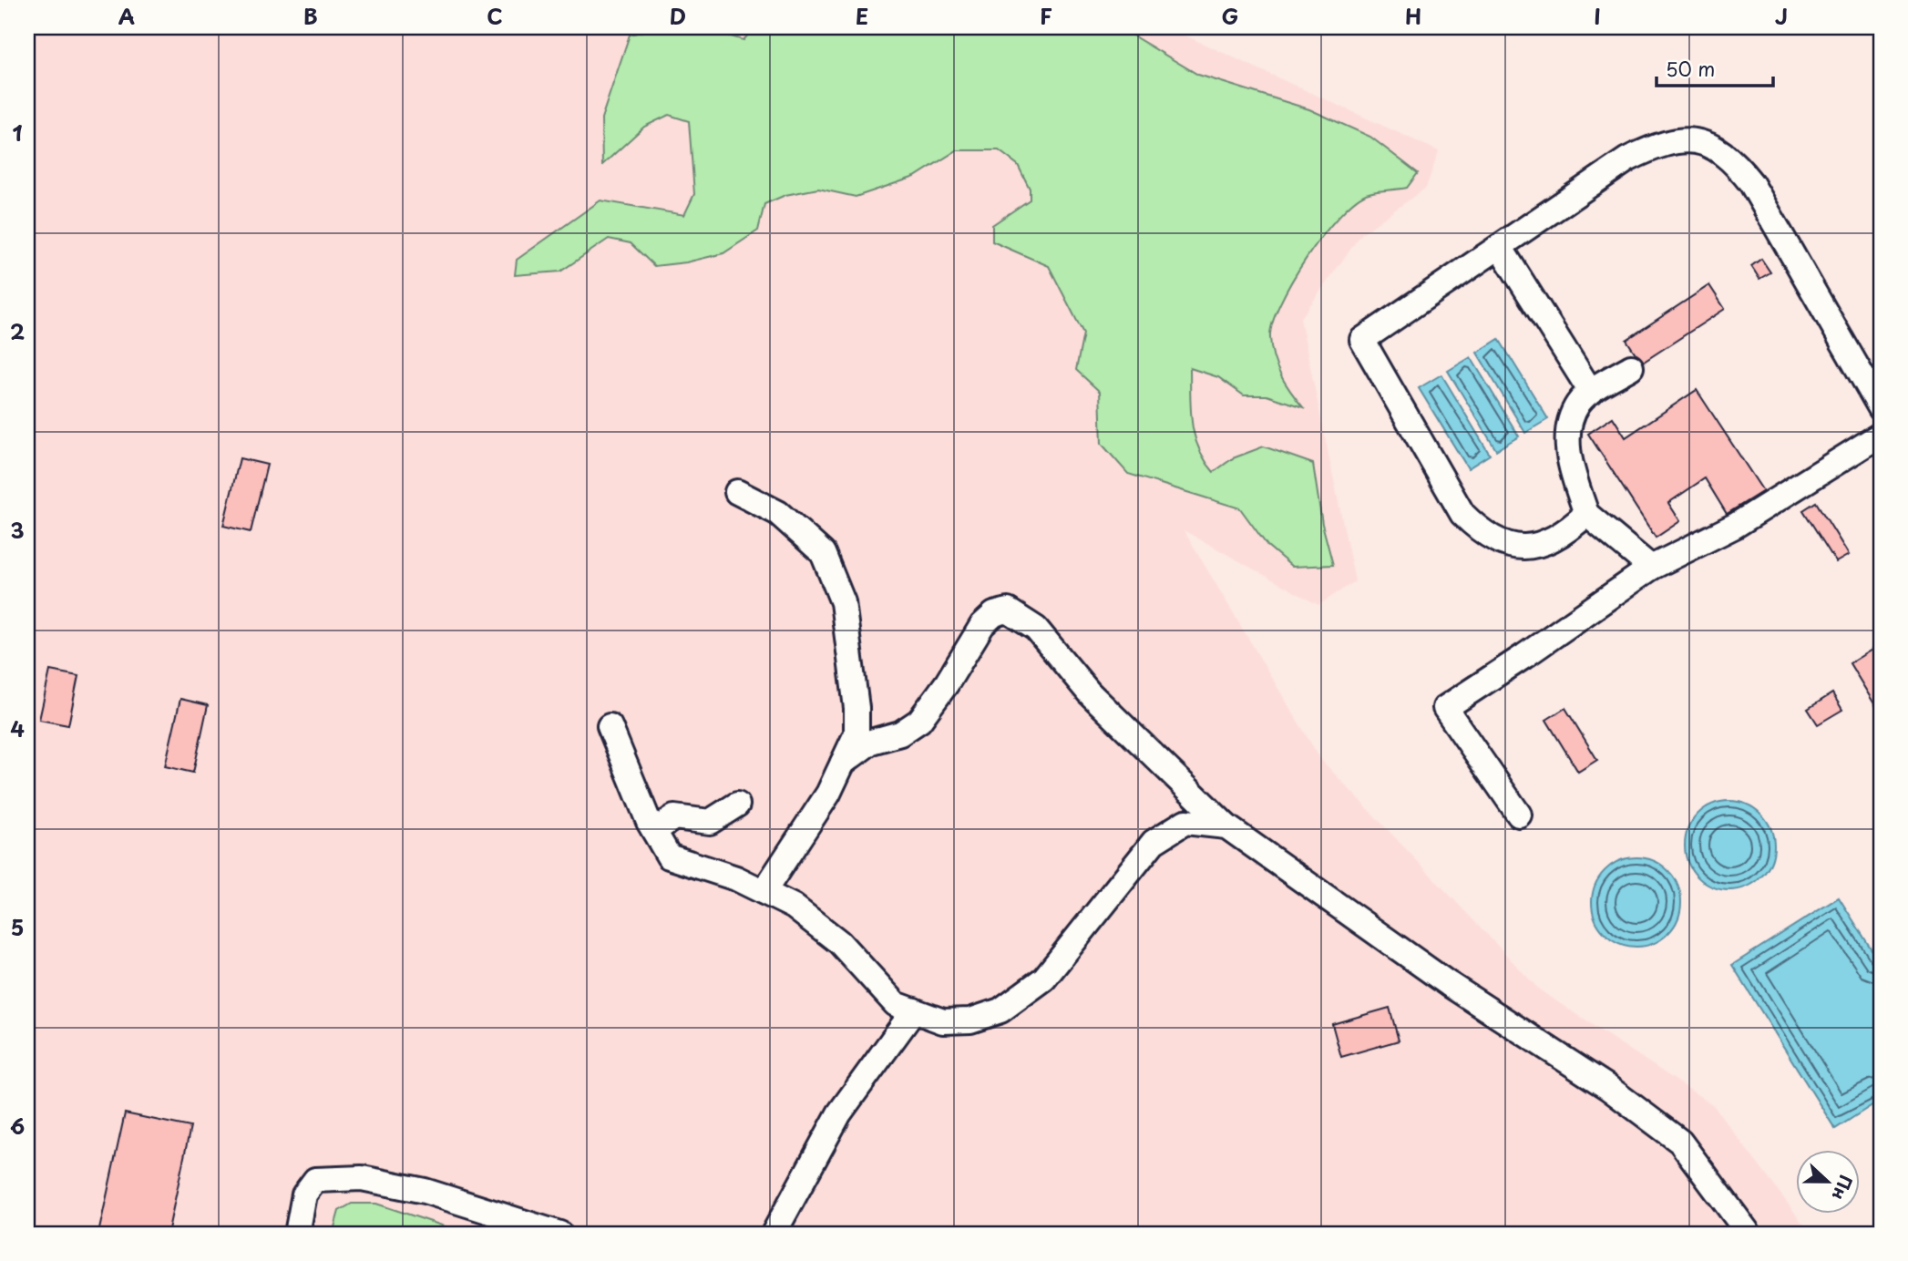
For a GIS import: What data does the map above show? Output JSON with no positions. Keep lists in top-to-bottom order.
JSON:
{
  "scale_bar": "50 m",
  "north": "right",
  "grid": {
    "columns": [
      "A",
      "B",
      "C",
      "D",
      "E",
      "F",
      "G",
      "H",
      "I",
      "J"
    ],
    "rows": [
      "1",
      "2",
      "3",
      "4",
      "5",
      "6"
    ]
  }
}
